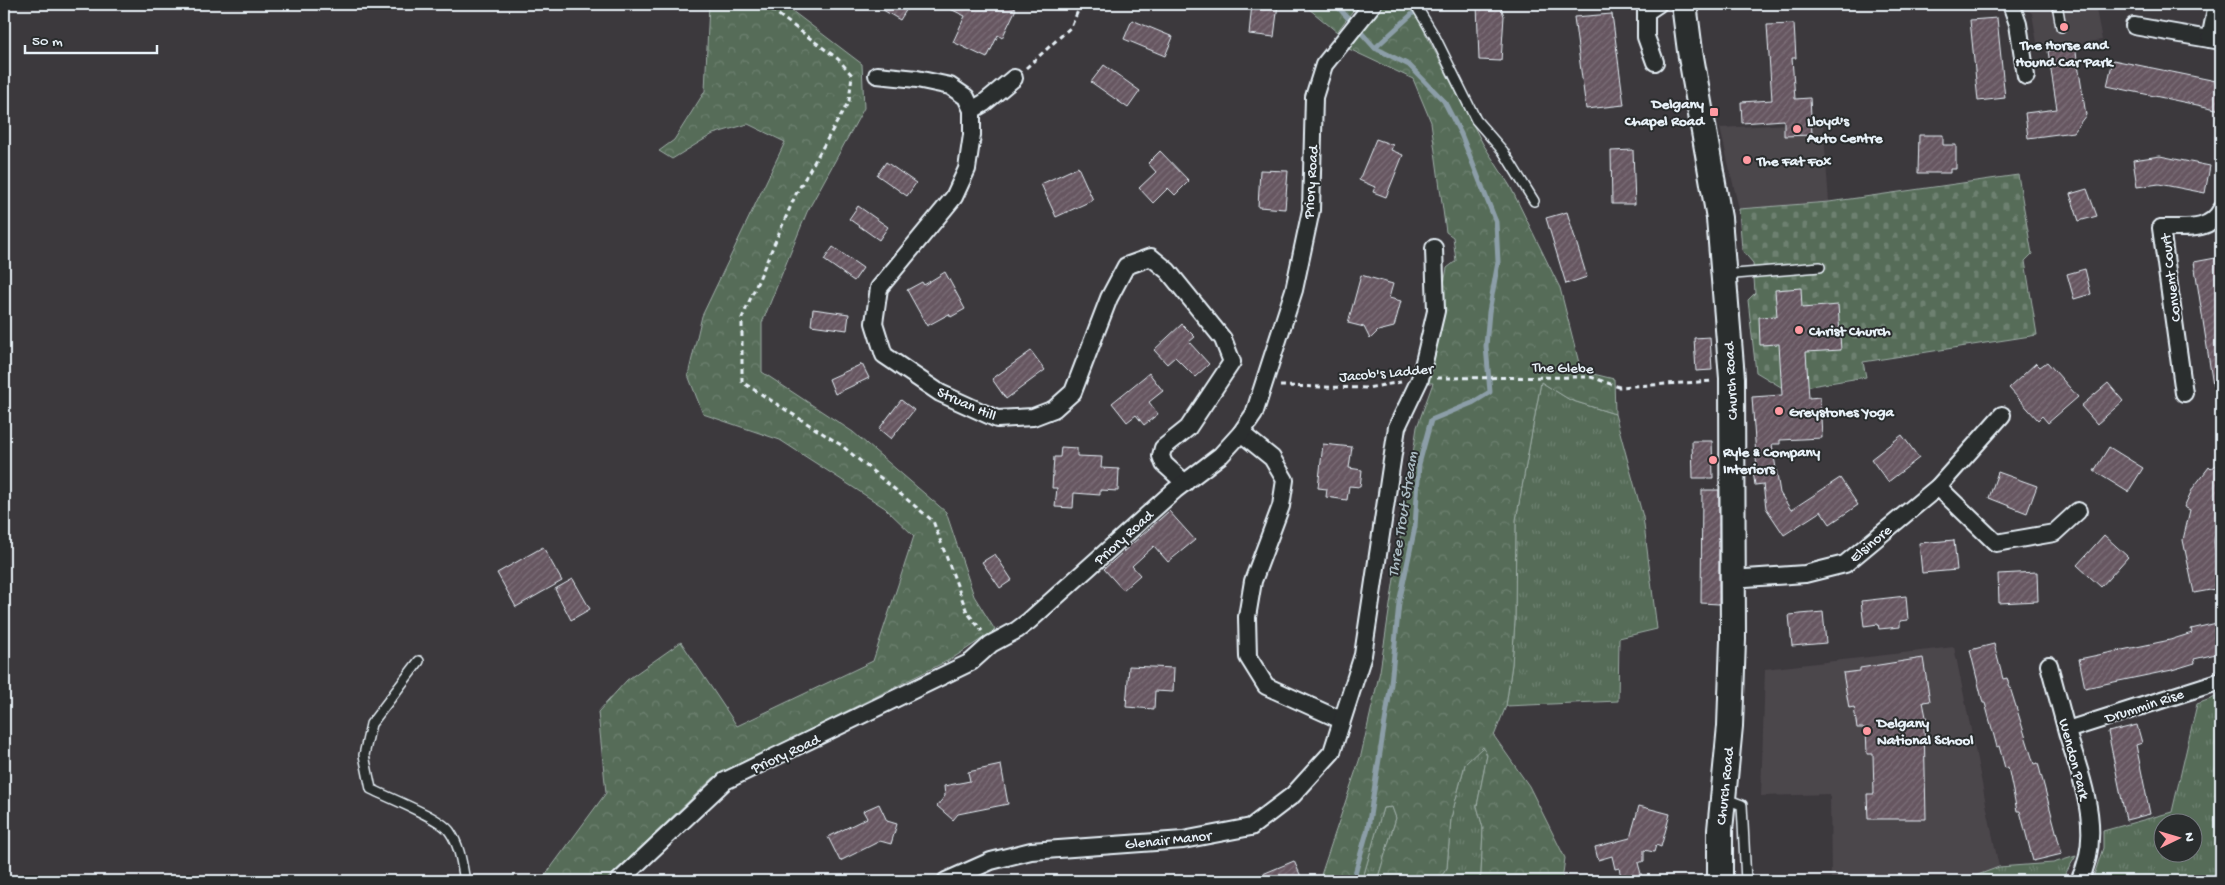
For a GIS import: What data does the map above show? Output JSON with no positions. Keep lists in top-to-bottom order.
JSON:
{
  "streets": {
    "main road": ["Church Road"],
    "street": [
      "Priory Road",
      "Convent Court",
      "Struan Hill",
      "Elsinore",
      "Drummin Rise",
      "Wendon Park",
      "Glenair Manor"
    ],
    "path": ["The Glebe", "Jacob's Ladder"]
  },
  "crossings": [
    ["Priory Road", "Jacob's Ladder"],
    ["Priory Road", "Struan Hill"],
    ["The Glebe", "Jacob's Ladder"],
    ["Jacob's Ladder", "Glenair Manor"],
    ["Church Road", "Elsinore"],
    ["Drummin Rise", "Wendon Park"]
  ],
  "water": ["Three Trout Stream"],
  "places": {
    "other": [
      "The Horse and Hound Car Park",
      "Lloyd's Auto Centre",
      "The Fat Fox",
      "Christ Church",
      "Greystones Yoga",
      "Ryle & Company Interiors",
      "Delgany National School"
    ],
    "transit": ["Delgany Chapel Road"]
  },
  "scale_bar": "50 m",
  "north": "right"
}
